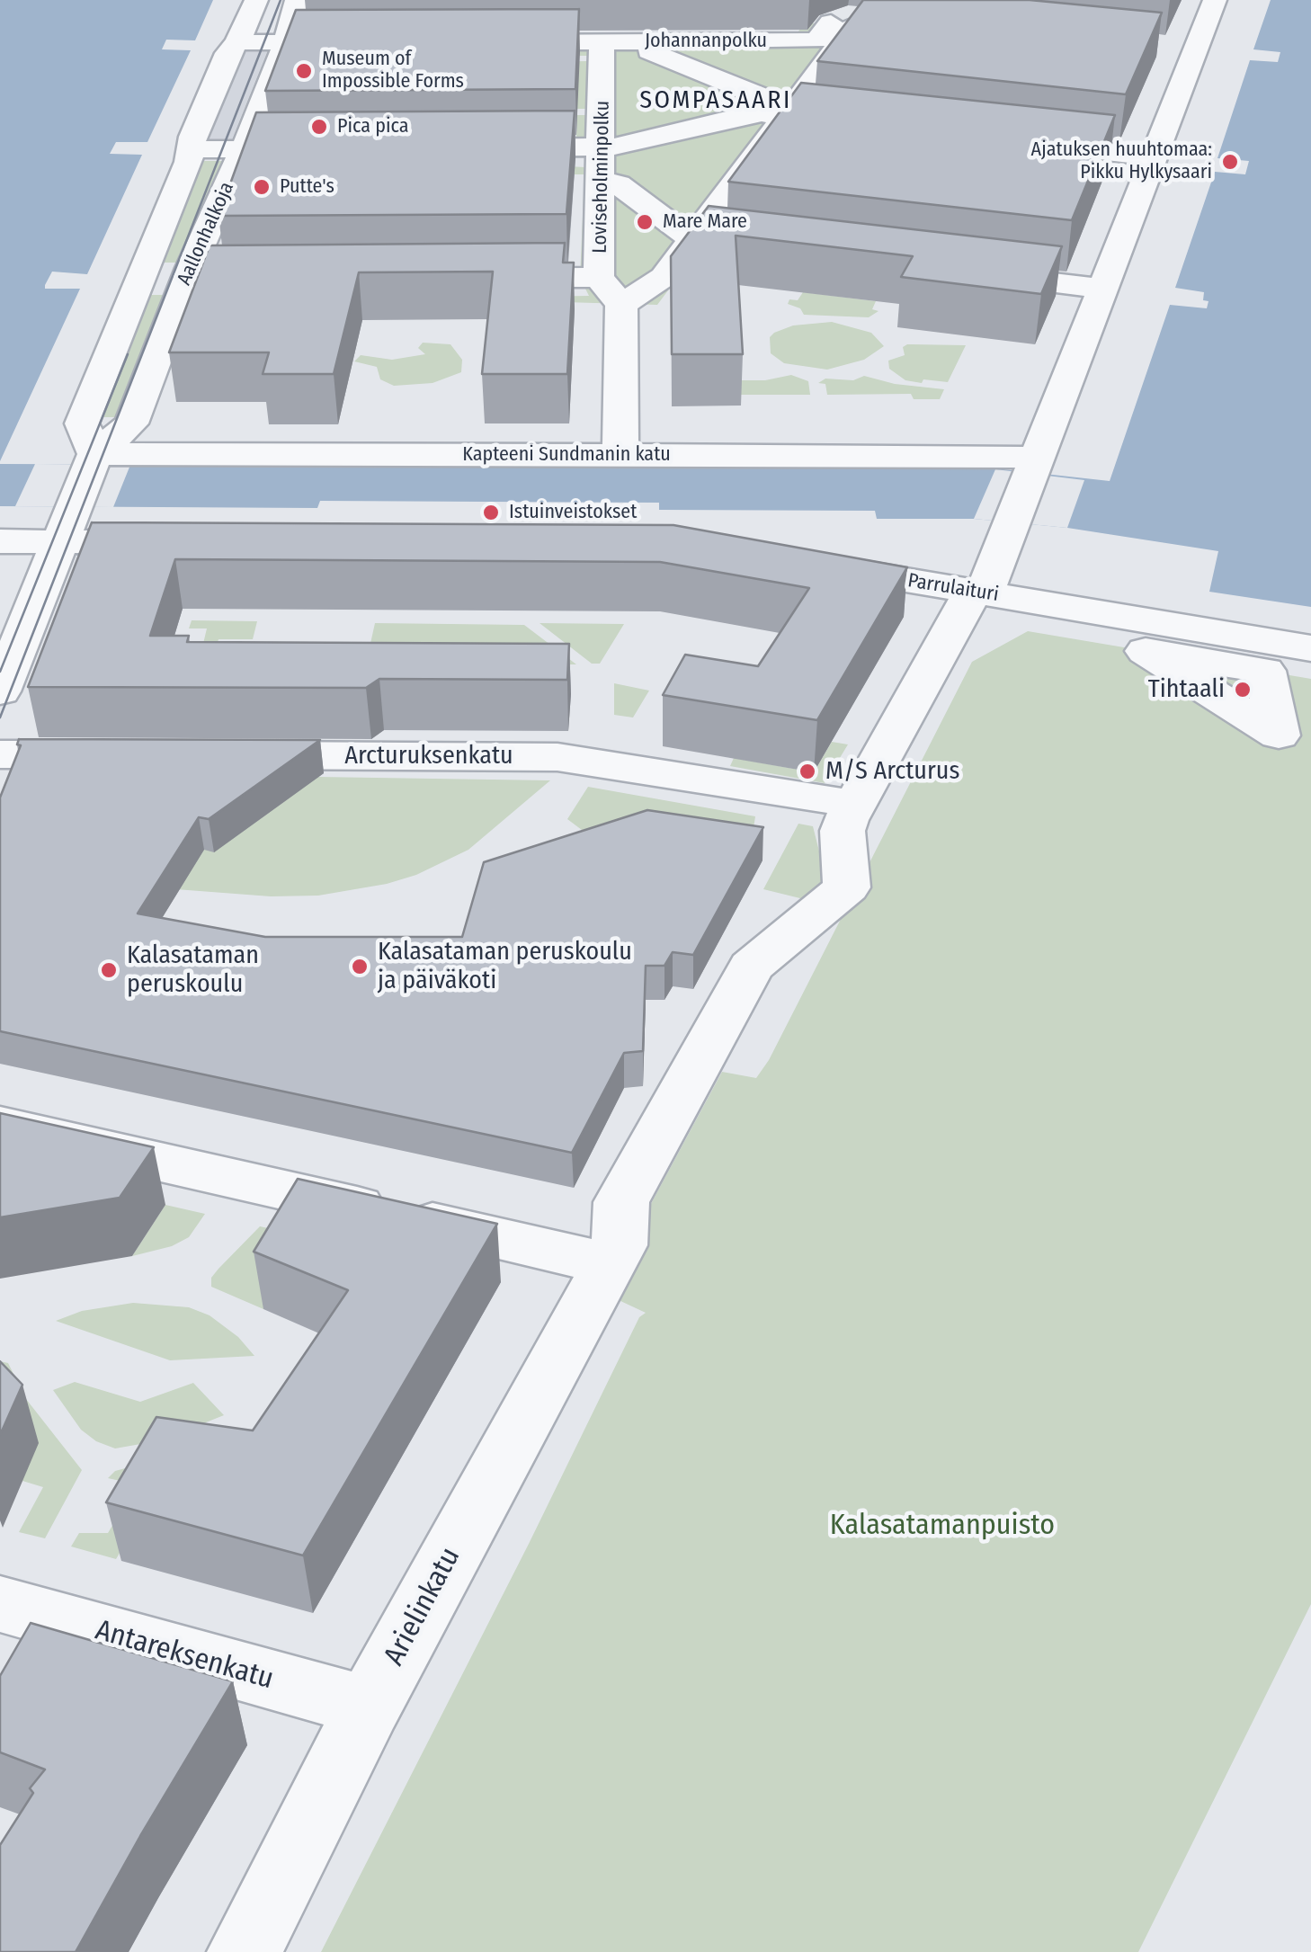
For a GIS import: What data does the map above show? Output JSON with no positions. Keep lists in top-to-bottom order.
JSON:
{
  "streets": {
    "street": [
      "Johannanpolku",
      "Loviseholminpolku",
      "Aallonhalkoja",
      "Kapteeni Sundmanin katu",
      "Parrulaituri",
      "Arcturuksenkatu",
      "Arielinkatu",
      "Antareksenkatu"
    ]
  },
  "crossings": [
    ["Johannanpolku", "Loviseholminpolku"],
    ["Aallonhalkoja", "Kapteeni Sundmanin katu"],
    ["Arcturuksenkatu", "Arielinkatu"],
    ["Arielinkatu", "Antareksenkatu"]
  ],
  "districts": ["SOMPASAARI"],
  "parks": ["Kalasatamanpuisto"],
  "places": [
    "Museum of Impossible Forms",
    "Pica pica",
    "Ajatuksen huuhtomaa: Pikku Hylkysaari",
    "Putte's",
    "Mare Mare",
    "Istuinveistokset",
    "Tihtaali",
    "M/S Arcturus",
    "Kalasataman peruskoulu ja päiväkoti",
    "Kalasataman peruskoulu"
  ]
}
